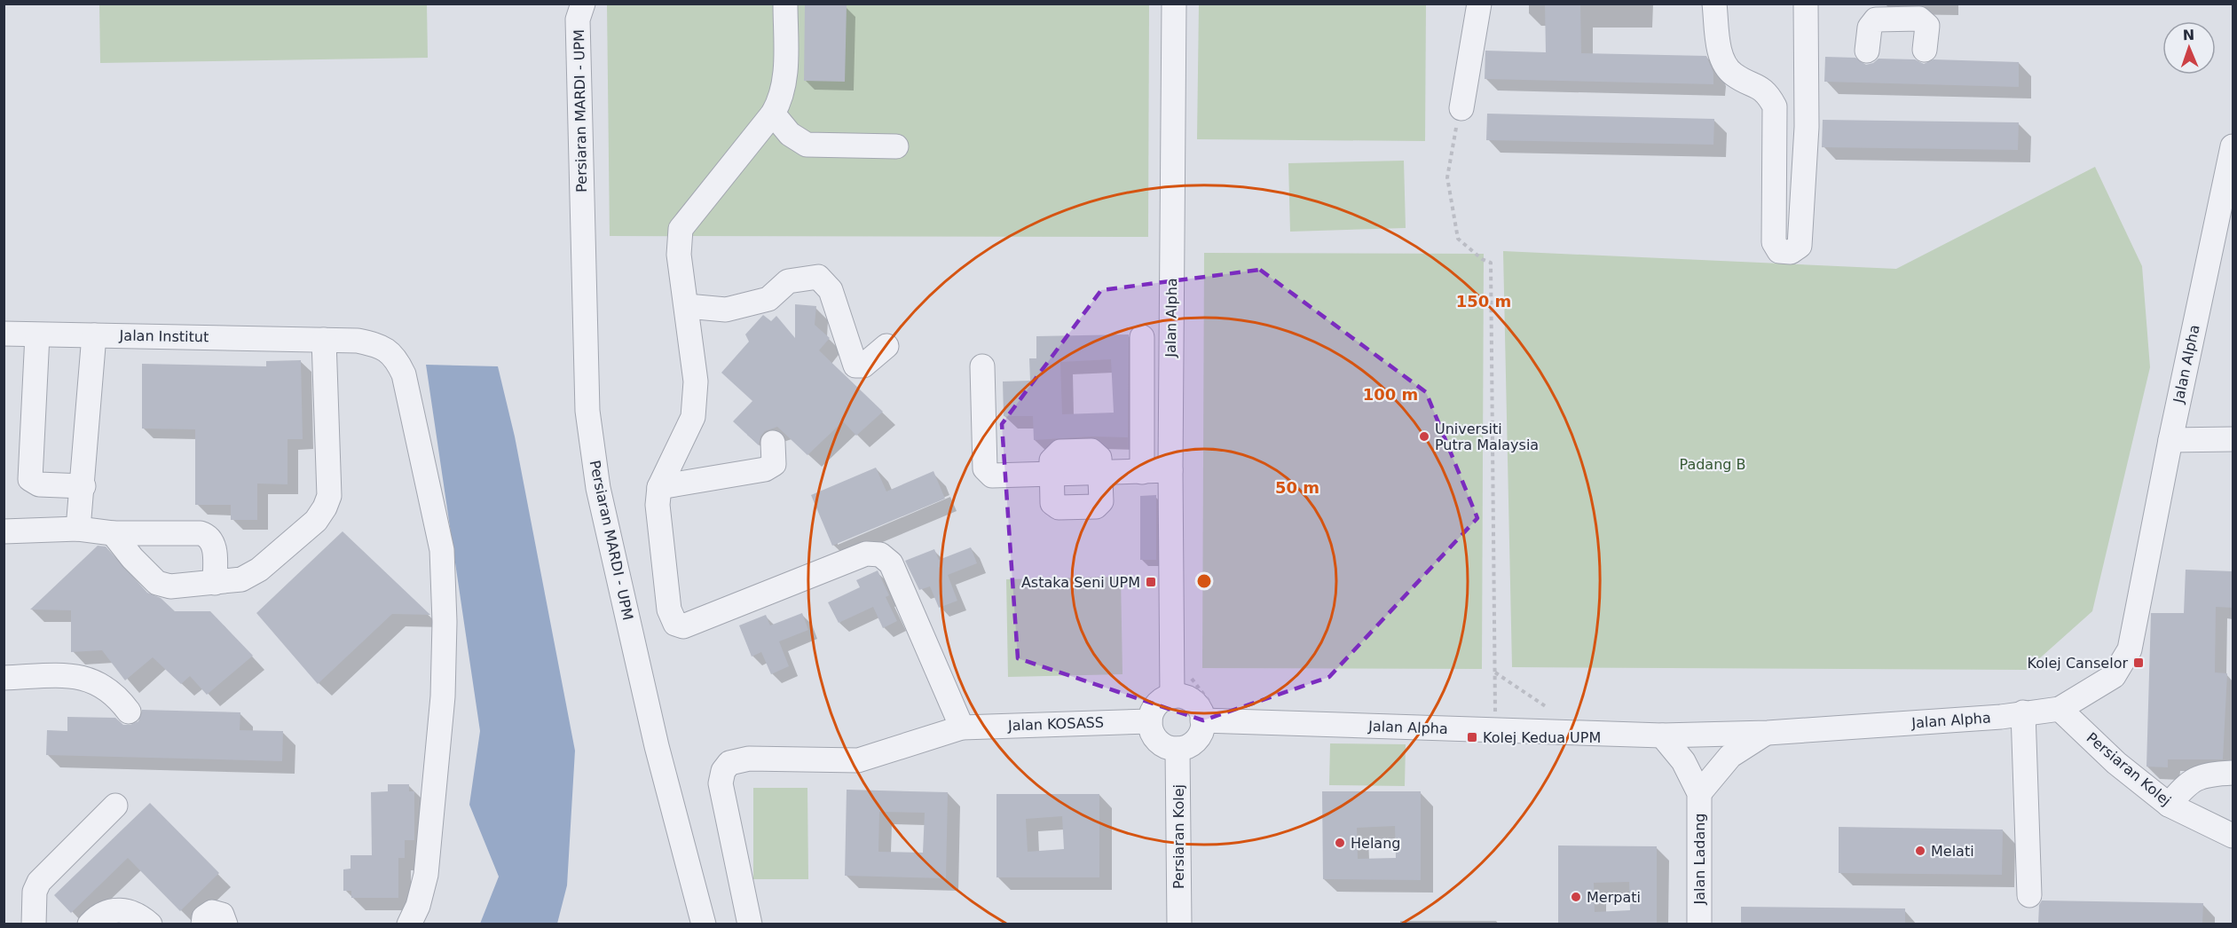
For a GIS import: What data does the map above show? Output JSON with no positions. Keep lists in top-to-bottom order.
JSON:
{
  "streets": {
    "street": [
      "Persiaran MARDI - UPM",
      "Jalan Alpha",
      "Jalan Institut",
      "Jalan KOSASS",
      "Persiaran Kolej",
      "Jalan Ladang"
    ]
  },
  "crossings": [
    ["Jalan Alpha", "Jalan KOSASS"],
    ["Jalan Alpha", "Persiaran Kolej"],
    ["Jalan Alpha", "Jalan Ladang"],
    ["Jalan KOSASS", "Persiaran Kolej"]
  ],
  "parks": ["Padang B"],
  "places": {
    "other": [
      "Universiti Putra Malaysia",
      "Helang",
      "Melati",
      "Merpati"
    ],
    "transit": ["Astaka Seni UPM", "Kolej Canselor", "Kolej Kedua UPM"]
  },
  "north": "top",
  "rings": ["150 m", "100 m", "50 m"]
}
